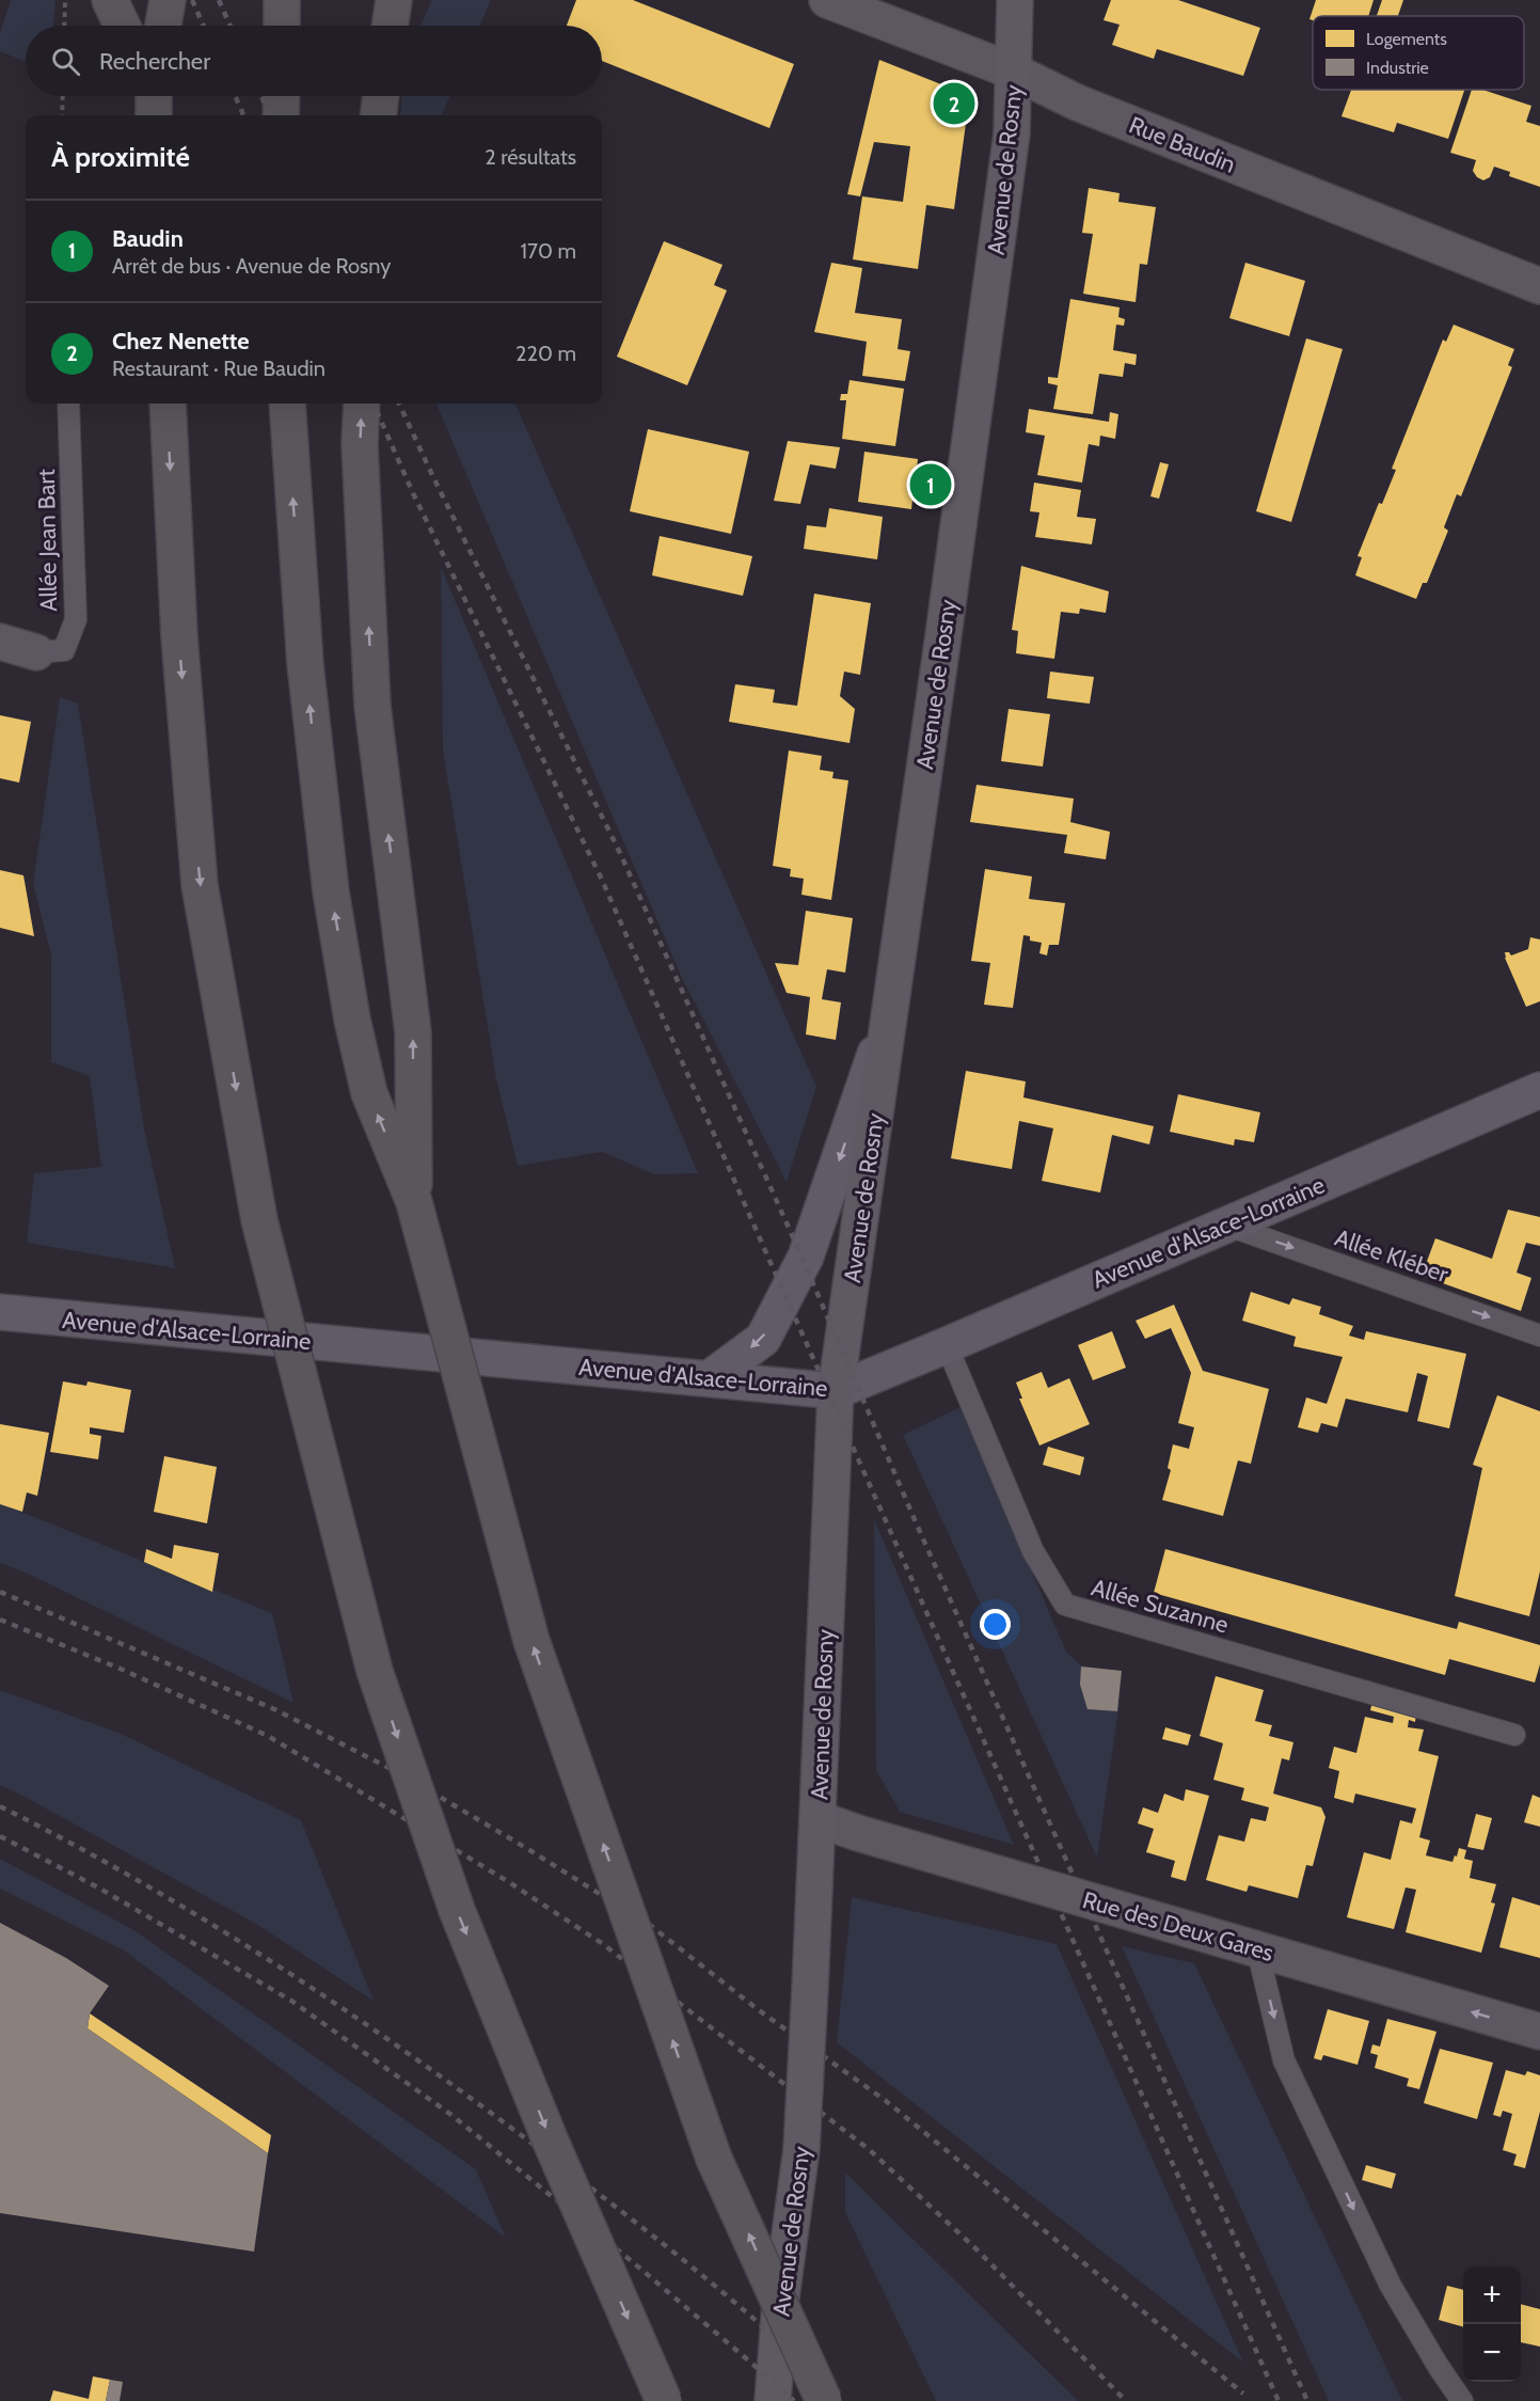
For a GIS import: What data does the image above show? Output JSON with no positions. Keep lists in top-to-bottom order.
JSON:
{
  "streets": {
    "main road": ["Avenue de Rosny"],
    "street": ["Rue Baudin", "Avenue d'Alsace-Lorraine", "Rue des Deux Gares"],
    "lane": ["Allée Jean Bart", "Allée Kléber", "Allée Suzanne"]
  },
  "crossings": [
    ["Rue Baudin", "Avenue de Rosny"],
    ["Avenue de Rosny", "Avenue d'Alsace-Lorraine"],
    ["Avenue de Rosny", "Rue des Deux Gares"],
    ["Avenue d'Alsace-Lorraine", "Allée Kléber"],
    ["Avenue d'Alsace-Lorraine", "Allée Suzanne"]
  ],
  "one_way": ["Allée Kléber", "Rue des Deux Gares"],
  "legend": ["Logements", "Industrie"],
  "page": {
    "search": "Rechercher",
    "pins": ["2", "1"],
    "heading": ["À proximité", "2 résultats"],
    "list": [
      {
        "mark": "1",
        "name": "Baudin",
        "note": "Arrêt de bus · Avenue de Rosny",
        "value": "170 m"
      },
      {
        "mark": "2",
        "name": "Chez Nenette",
        "note": "Restaurant · Rue Baudin",
        "value": "220 m"
      }
    ],
    "map_buttons": ["+", "−"]
  }
}
